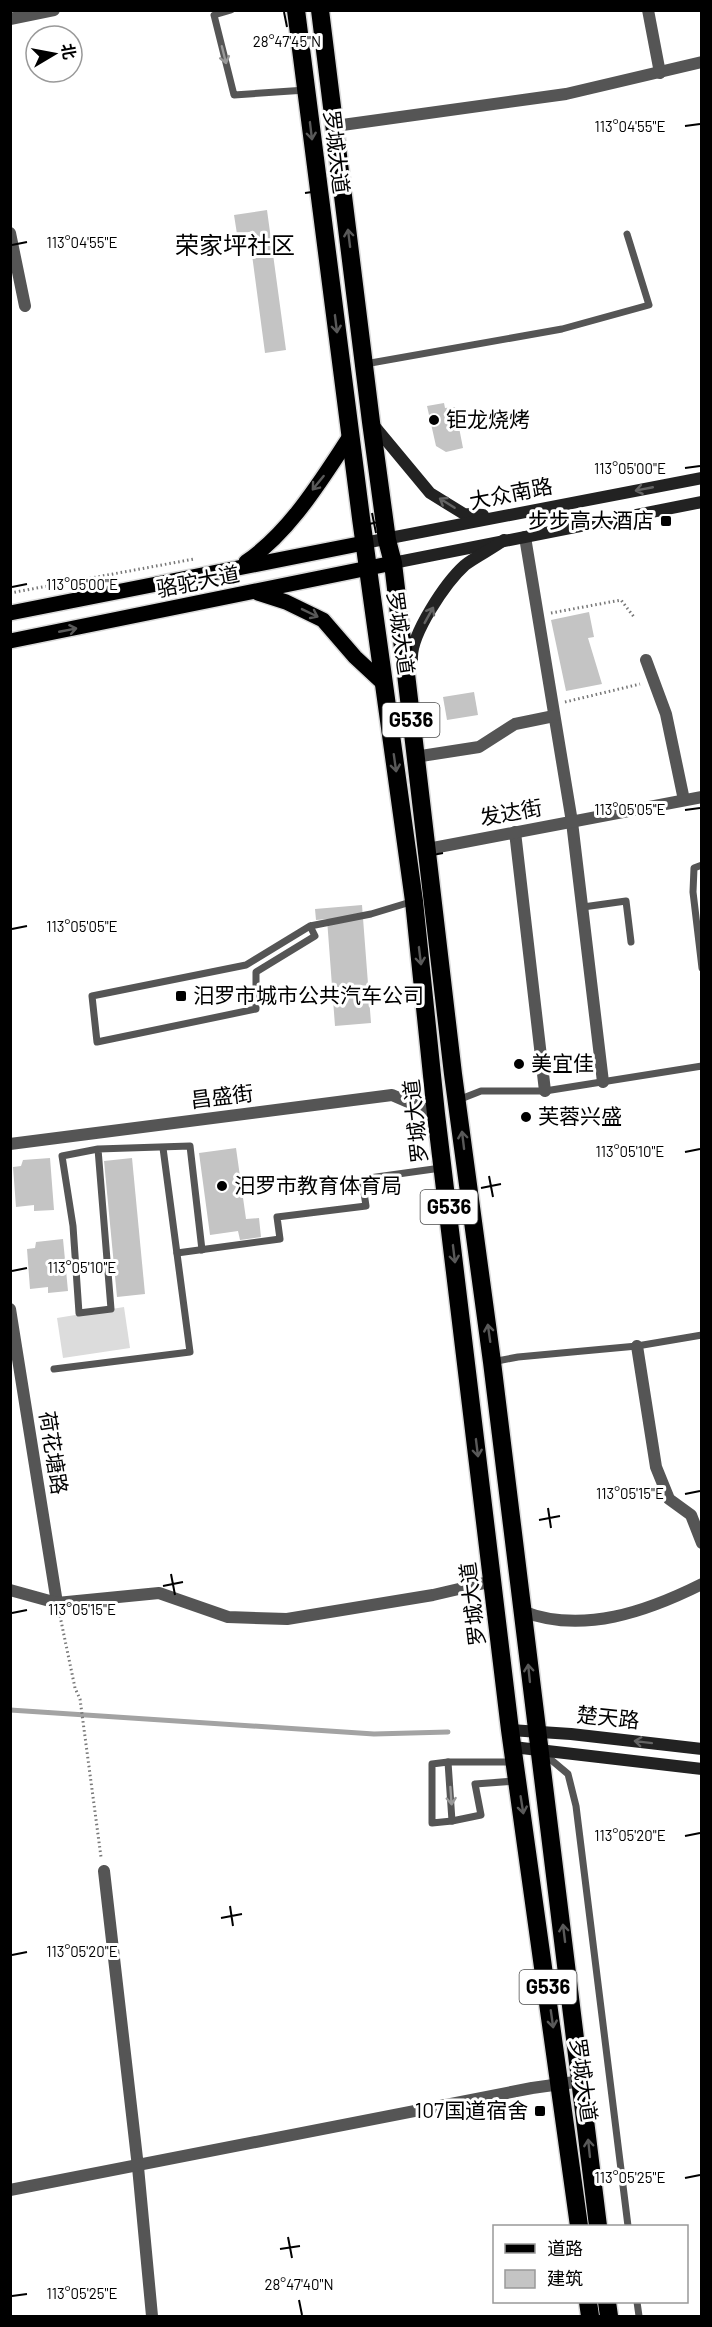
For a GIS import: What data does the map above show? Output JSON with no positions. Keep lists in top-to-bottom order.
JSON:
{
  "streets": {
    "highway": ["罗城大道", "G536"],
    "main road": ["大众南路", "骆驼大道", "楚天路"],
    "street": ["发达街", "昌盛街", "荷花塘路"]
  },
  "crossings": [
    ["罗城大道", "大众南路"],
    ["罗城大道", "骆驼大道"],
    ["罗城大道", "昌盛街"],
    ["罗城大道", "楚天路"],
    ["大众南路", "骆驼大道"]
  ],
  "districts": ["荣家坪社区"],
  "places": {
    "other": [
      "钜龙烧烤",
      "美宜佳",
      "芙蓉兴盛",
      "汨罗市教育体育局"
    ],
    "transit": ["步步高大酒店", "汨罗市城市公共汽车公司", "107国道宿舍"]
  },
  "legend": ["道路", "建筑"],
  "north": "right",
  "coordinates": [
    "28°47'45\"N",
    "113°04'55\"E",
    "113°05'00\"E",
    "113°05'05\"E",
    "113°05'10\"E",
    "113°05'15\"E",
    "113°05'20\"E",
    "113°05'25\"E",
    "28°47'40\"N"
  ]
}
